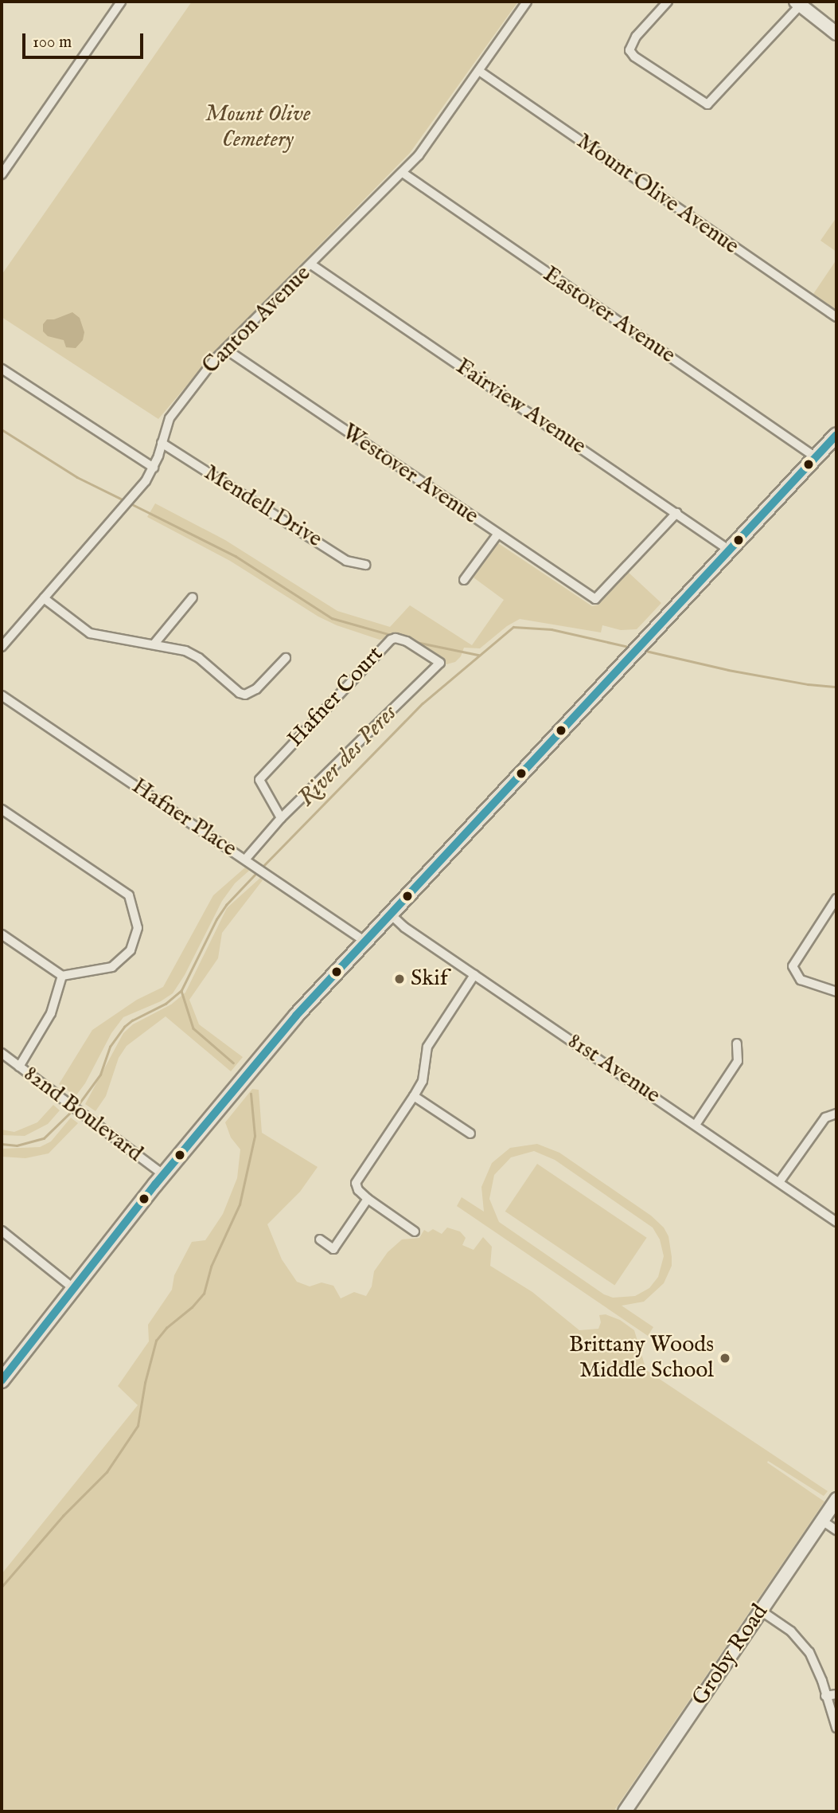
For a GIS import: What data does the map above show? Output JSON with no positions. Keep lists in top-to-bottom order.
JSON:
{
  "streets": {
    "street": [
      "Mount Olive Avenue",
      "Eastover Avenue",
      "Canton Avenue",
      "Fairview Avenue",
      "Westover Avenue",
      "Mendell Drive",
      "Hafner Court",
      "Hafner Place",
      "81st Avenue",
      "82nd Boulevard",
      "Groby Road"
    ]
  },
  "crossings": [
    ["Mount Olive Avenue", "Canton Avenue"],
    ["Eastover Avenue", "Canton Avenue"],
    ["Canton Avenue", "Fairview Avenue"],
    ["Canton Avenue", "Westover Avenue"],
    ["Canton Avenue", "Mendell Drive"],
    ["Fairview Avenue", "Westover Avenue"],
    ["Hafner Court", "Hafner Place"]
  ],
  "water": ["River des Peres"],
  "parks": ["Mount Olive Cemetery"],
  "places": ["Skif", "Brittany Woods Middle School"],
  "scale_bar": "100 m"
}
